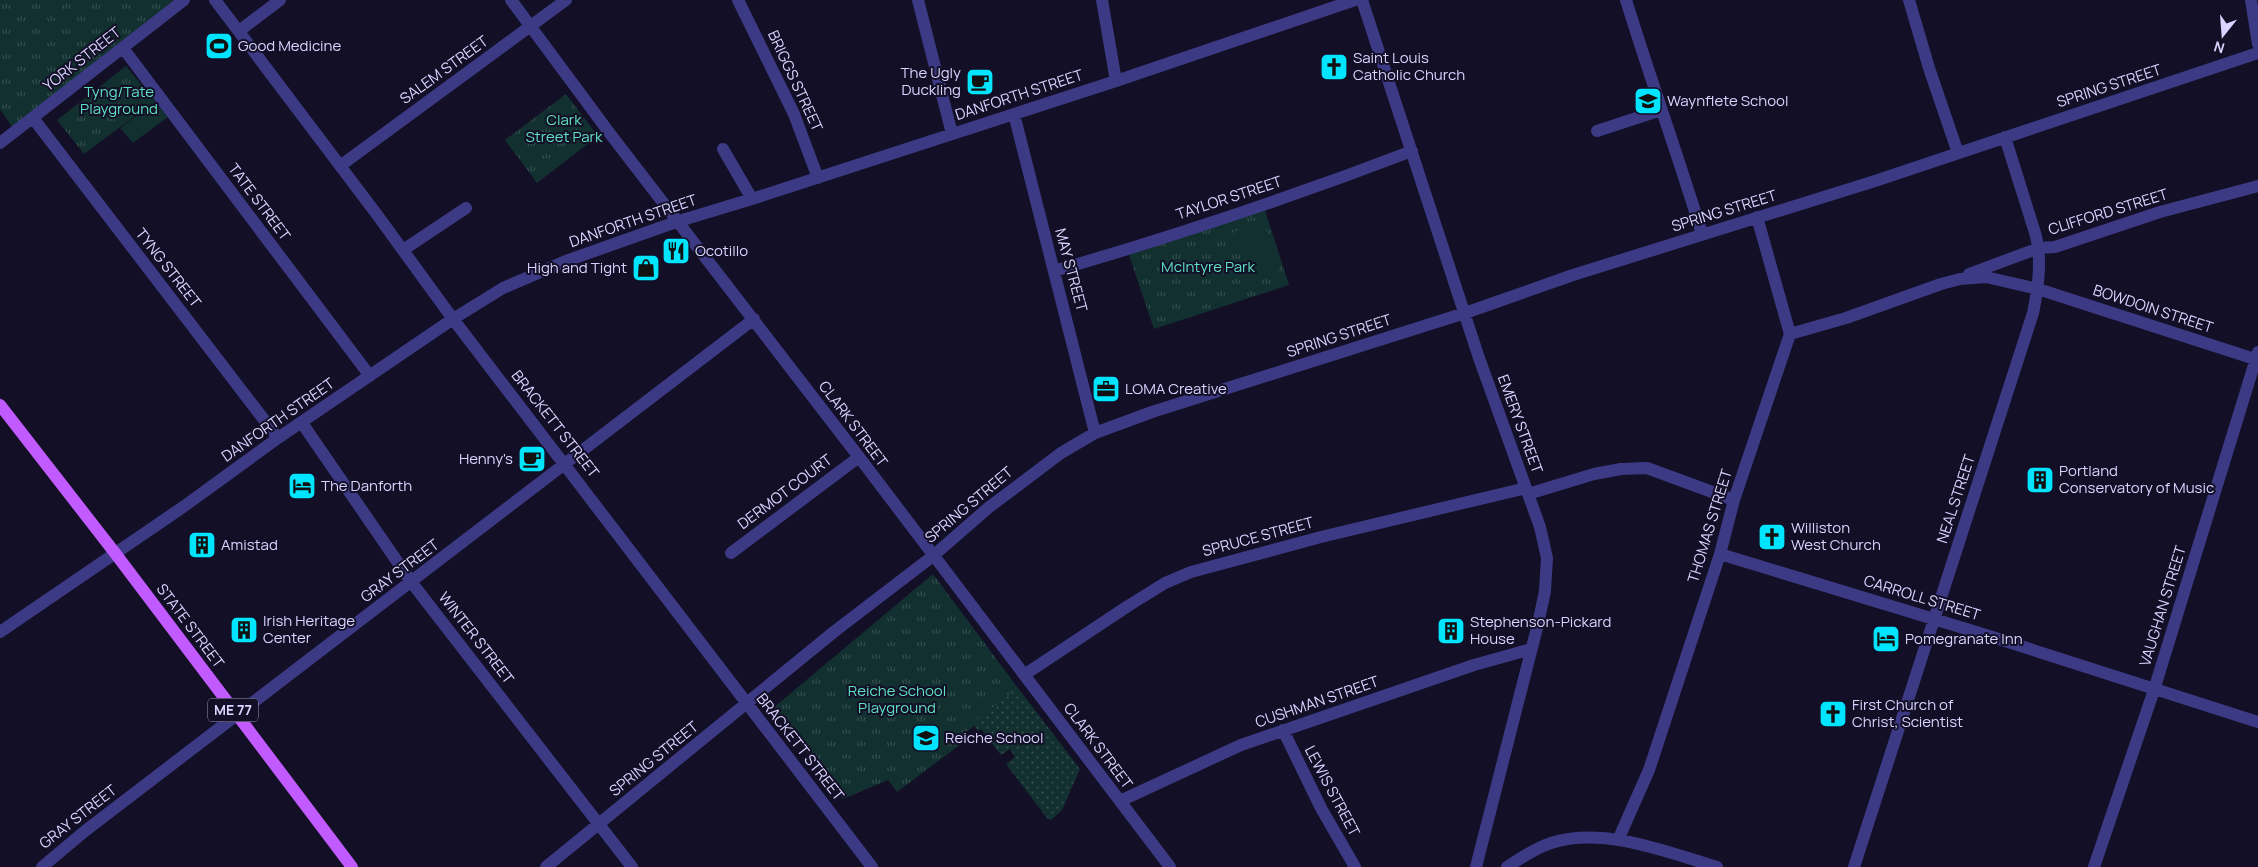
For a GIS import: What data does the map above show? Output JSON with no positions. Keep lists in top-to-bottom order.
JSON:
{
  "streets": {
    "main road": ["STATE STREET", "ME 77"],
    "street": [
      "YORK STREET",
      "SALEM STREET",
      "BRIGGS STREET",
      "SPRING STREET",
      "DANFORTH STREET",
      "TAYLOR STREET",
      "TATE STREET",
      "CLIFFORD STREET",
      "TYNG STREET",
      "MAY STREET",
      "BOWDOIN STREET",
      "BRACKETT STREET",
      "CLARK STREET",
      "EMERY STREET",
      "DERMOT COURT",
      "NEAL STREET",
      "THOMAS STREET",
      "SPRUCE STREET",
      "GRAY STREET",
      "CARROLL STREET",
      "VAUGHAN STREET",
      "WINTER STREET",
      "CUSHMAN STREET",
      "LEWIS STREET"
    ]
  },
  "crossings": [
    ["YORK STREET", "TATE STREET"],
    ["YORK STREET", "TYNG STREET"],
    ["SALEM STREET", "BRACKETT STREET"],
    ["SALEM STREET", "CLARK STREET"],
    ["BRIGGS STREET", "DANFORTH STREET"],
    ["SPRING STREET", "MAY STREET"],
    ["SPRING STREET", "BRACKETT STREET"],
    ["SPRING STREET", "CLARK STREET"],
    ["SPRING STREET", "EMERY STREET"],
    ["SPRING STREET", "NEAL STREET"],
    ["SPRING STREET", "WINTER STREET"],
    ["DANFORTH STREET", "TATE STREET"],
    ["DANFORTH STREET", "TYNG STREET"],
    ["DANFORTH STREET", "MAY STREET"],
    ["DANFORTH STREET", "BRACKETT STREET"],
    ["DANFORTH STREET", "CLARK STREET"],
    ["DANFORTH STREET", "STATE STREET"],
    ["DANFORTH STREET", "WINTER STREET"],
    ["TAYLOR STREET", "MAY STREET"],
    ["TAYLOR STREET", "EMERY STREET"],
    ["CLIFFORD STREET", "BOWDOIN STREET"],
    ["CLIFFORD STREET", "NEAL STREET"],
    ["CLIFFORD STREET", "THOMAS STREET"],
    ["BOWDOIN STREET", "NEAL STREET"],
    ["BOWDOIN STREET", "VAUGHAN STREET"],
    ["BRACKETT STREET", "GRAY STREET"],
    ["CLARK STREET", "DERMOT COURT"],
    ["CLARK STREET", "SPRUCE STREET"],
    ["CLARK STREET", "GRAY STREET"],
    ["CLARK STREET", "CUSHMAN STREET"],
    ["EMERY STREET", "SPRUCE STREET"],
    ["EMERY STREET", "CUSHMAN STREET"],
    ["NEAL STREET", "CARROLL STREET"],
    ["THOMAS STREET", "SPRUCE STREET"],
    ["THOMAS STREET", "CARROLL STREET"],
    ["GRAY STREET", "STATE STREET"],
    ["GRAY STREET", "WINTER STREET"],
    ["CARROLL STREET", "VAUGHAN STREET"],
    ["CUSHMAN STREET", "LEWIS STREET"]
  ],
  "parks": [
    "Tyng/Tate Playground",
    "Clark Street Park",
    "McIntyre Park",
    "Reiche School Playground"
  ],
  "places": {
    "sports": ["Good Medicine"],
    "church": ["Saint Louis Catholic Church", "Williston West Church", "First Church of Christ, Scientist"],
    "cafe": ["The Ugly Duckling", "Henny's"],
    "school or university": ["Waynflete School", "Reiche School"],
    "restaurant": ["Ocotillo"],
    "shop": ["High and Tight"],
    "office": ["LOMA Creative"],
    "building": [
      "Portland Conservatory of Music",
      "Amistad",
      "Irish Heritage Center",
      "Stephenson-Pickard House"
    ],
    "hotel": ["The Danforth", "Pomegranate Inn"]
  },
  "north": "bottom"
}
